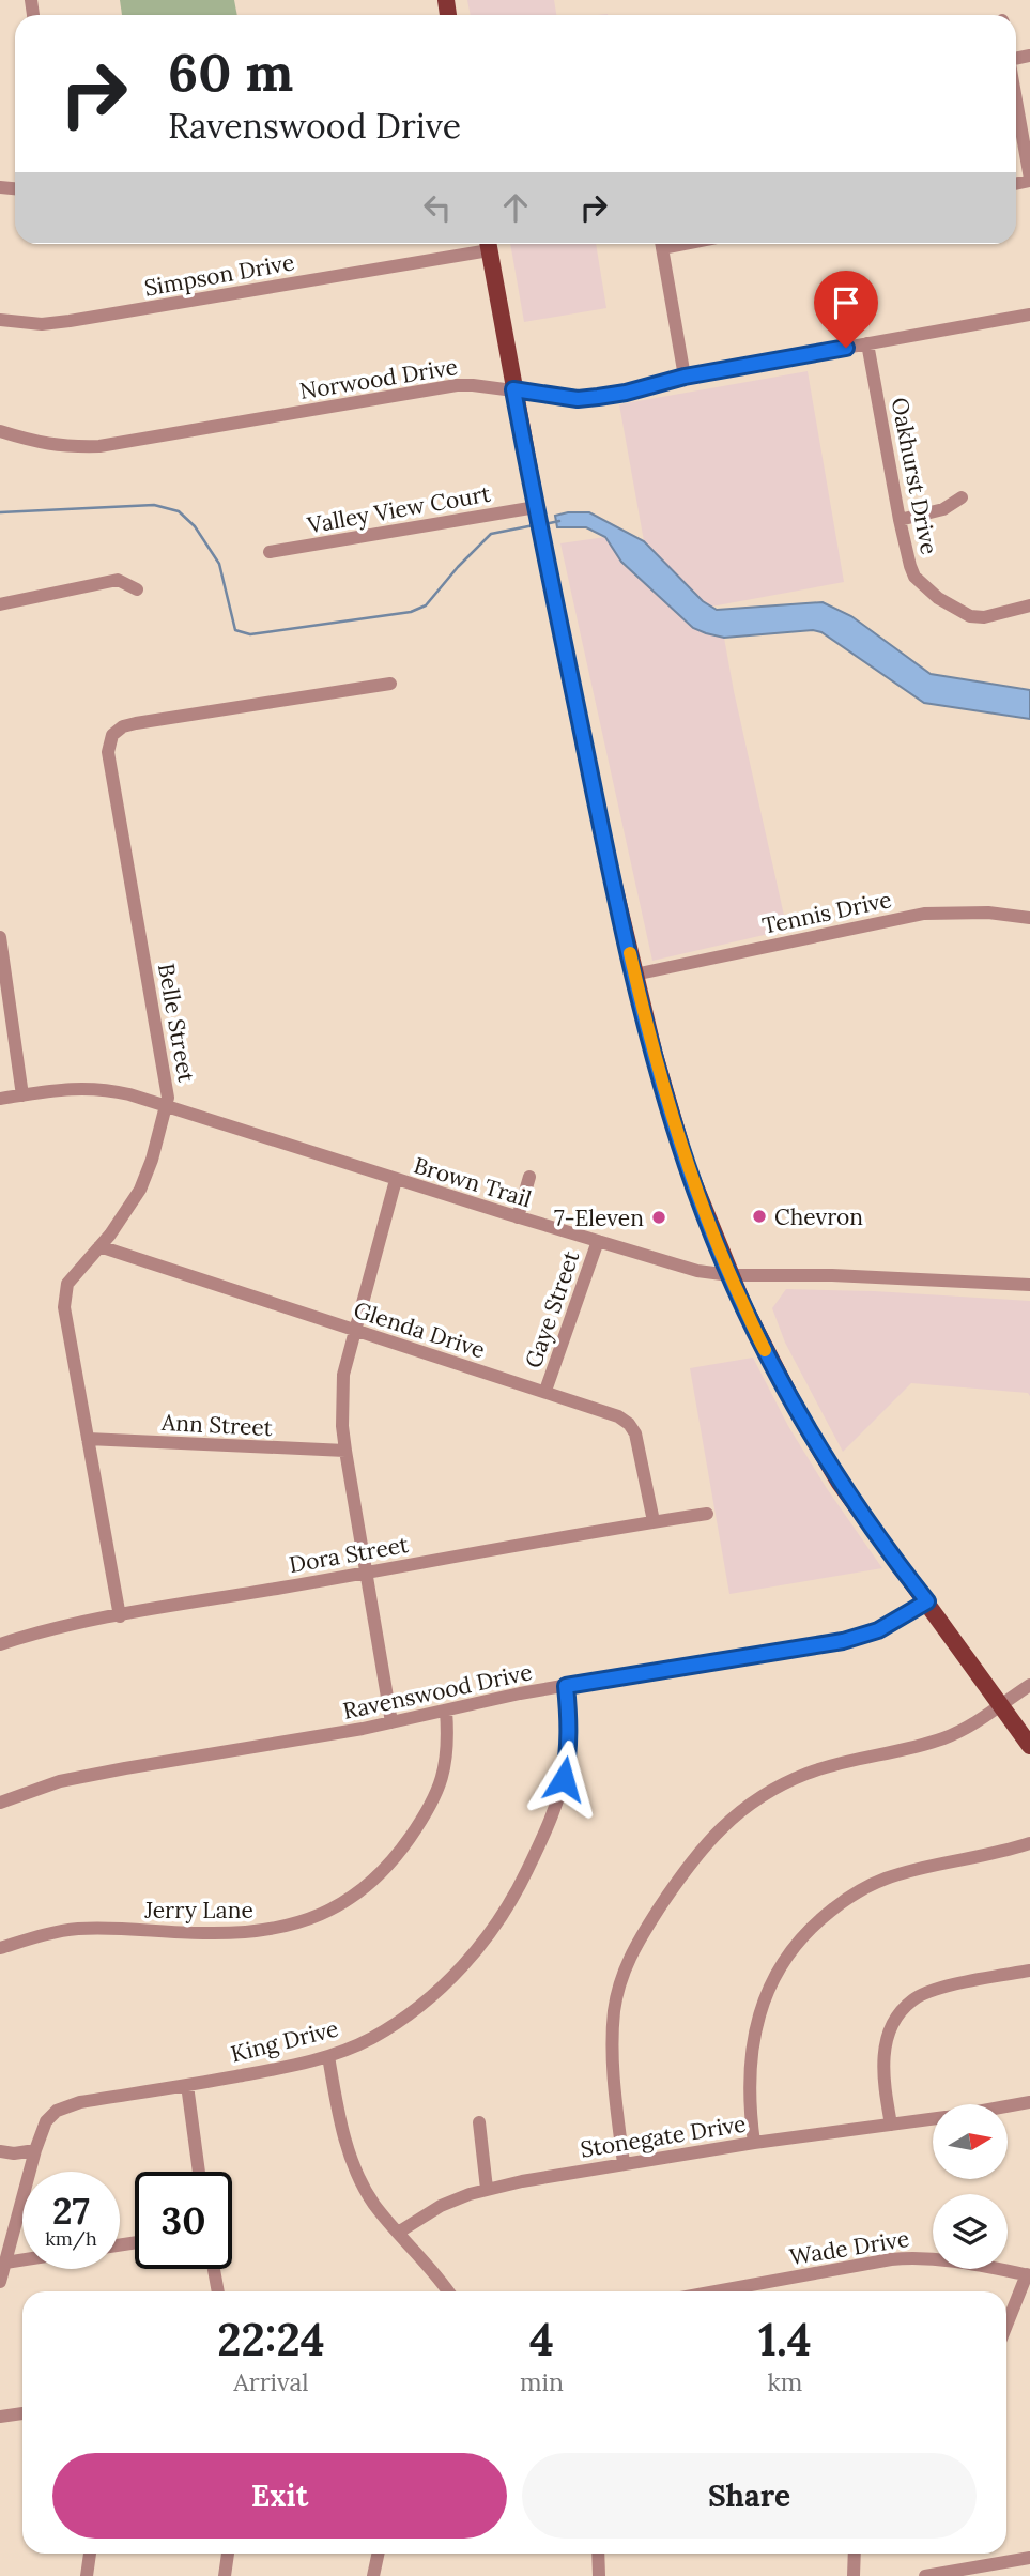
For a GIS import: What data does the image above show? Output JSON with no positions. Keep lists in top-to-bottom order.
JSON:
{
  "streets": {
    "street": [
      "Simpson Drive",
      "Norwood Drive",
      "Oakhurst Drive",
      "Valley View Court",
      "Tennis Drive",
      "Belle Street",
      "Brown Trail",
      "Gaye Street",
      "Glenda Drive",
      "Ann Street",
      "Dora Street",
      "Ravenswood Drive",
      "Jerry Lane",
      "King Drive",
      "Stonegate Drive",
      "Wade Drive"
    ]
  },
  "crossings": [
    ["Norwood Drive", "Oakhurst Drive"],
    ["Belle Street", "Brown Trail"],
    ["Belle Street", "Glenda Drive"],
    ["Belle Street", "Ann Street"],
    ["Belle Street", "Dora Street"],
    ["Brown Trail", "Gaye Street"],
    ["Gaye Street", "Glenda Drive"],
    ["Glenda Drive", "Dora Street"],
    ["Ravenswood Drive", "Jerry Lane"],
    ["Ravenswood Drive", "King Drive"]
  ],
  "places": ["Chevron", "7-Eleven"],
  "north": "right",
  "page": {
    "turn": ["60 m", "Ravenswood Drive"],
    "speed": "27 km/h",
    "limit": "30",
    "eta": [
      "22:24",
      "Arrival",
      "4",
      "min",
      "1.4",
      "km"
    ],
    "buttons": ["Exit", "Share"]
  }
}
